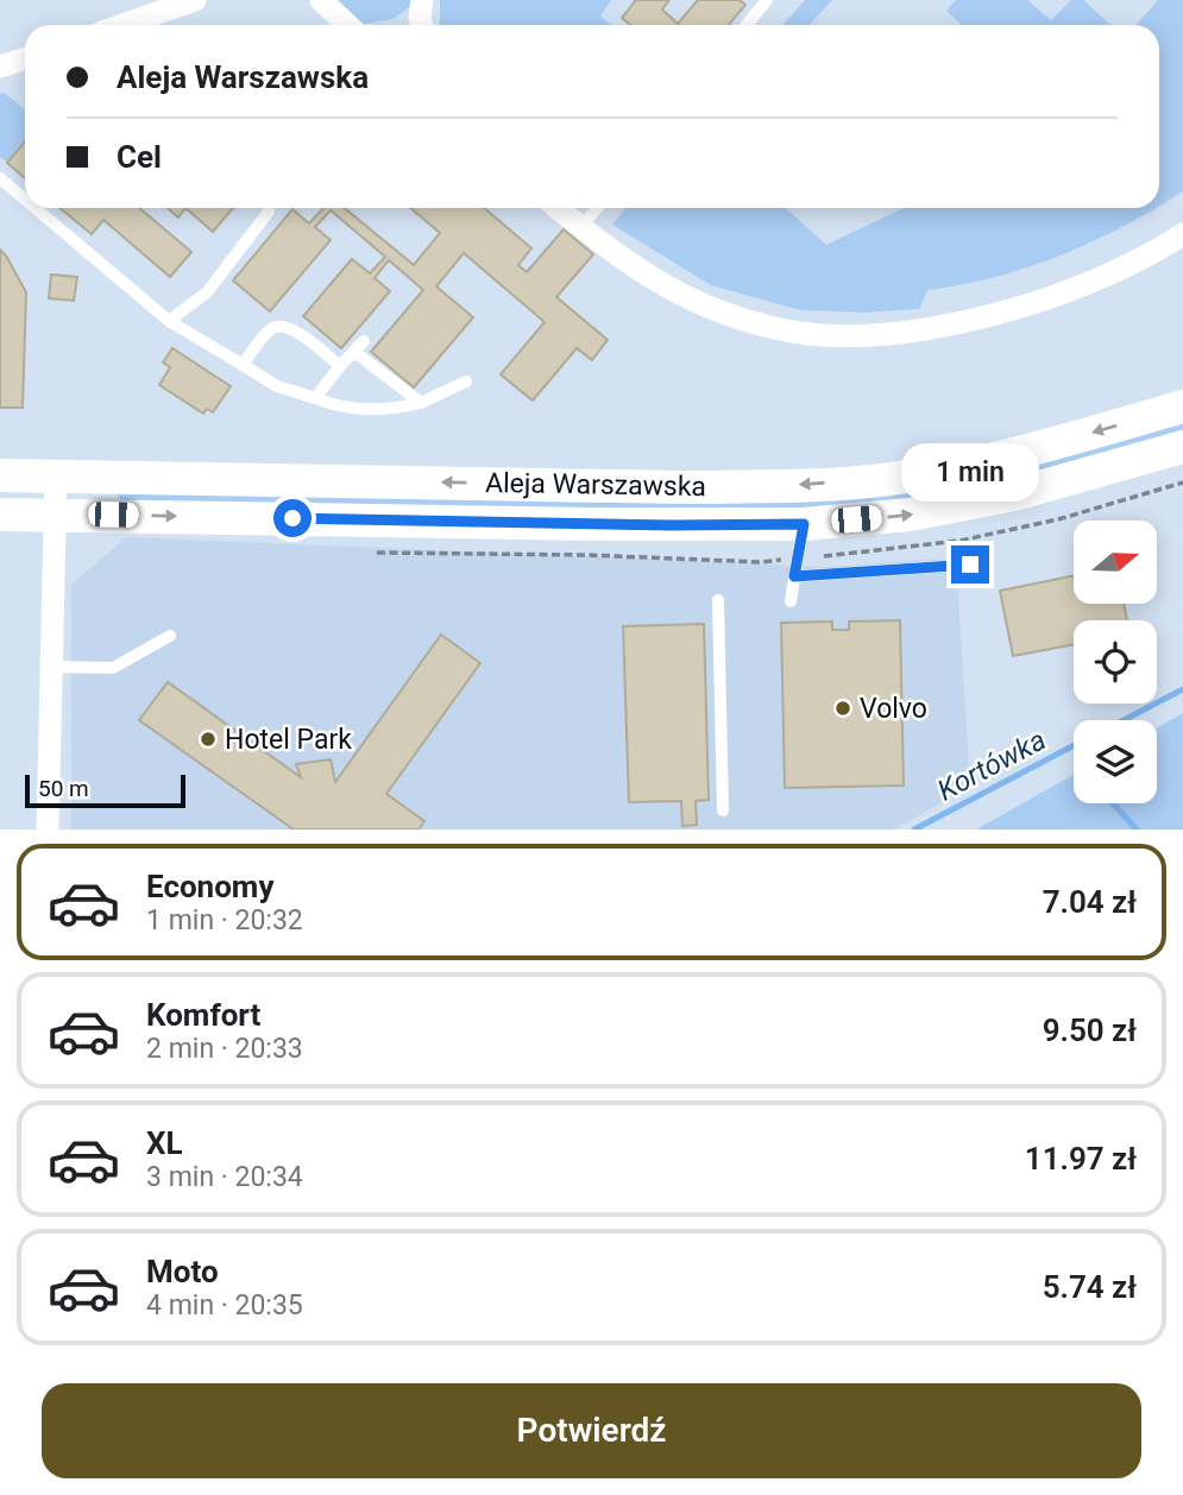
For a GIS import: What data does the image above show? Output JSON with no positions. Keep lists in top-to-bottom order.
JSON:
{
  "streets": {
    "main road": ["Aleja Warszawska"]
  },
  "water": ["Kortówka"],
  "places": ["Volvo", "Hotel Park"],
  "scale_bar": "50 m",
  "north": "right",
  "page": {
    "banner": ["Aleja Warszawska", "Cel"],
    "bubble": "1 min",
    "scale": "50 m",
    "list": [
      {
        "name": "Economy",
        "note": "1 min · 20:32",
        "value": "7.04 zł"
      },
      {
        "name": "Komfort",
        "note": "2 min · 20:33",
        "value": "9.50 zł"
      },
      {
        "name": "XL",
        "note": "3 min · 20:34",
        "value": "11.97 zł"
      },
      {
        "name": "Moto",
        "note": "4 min · 20:35",
        "value": "5.74 zł"
      }
    ],
    "buttons": "Potwierdź"
  }
}
